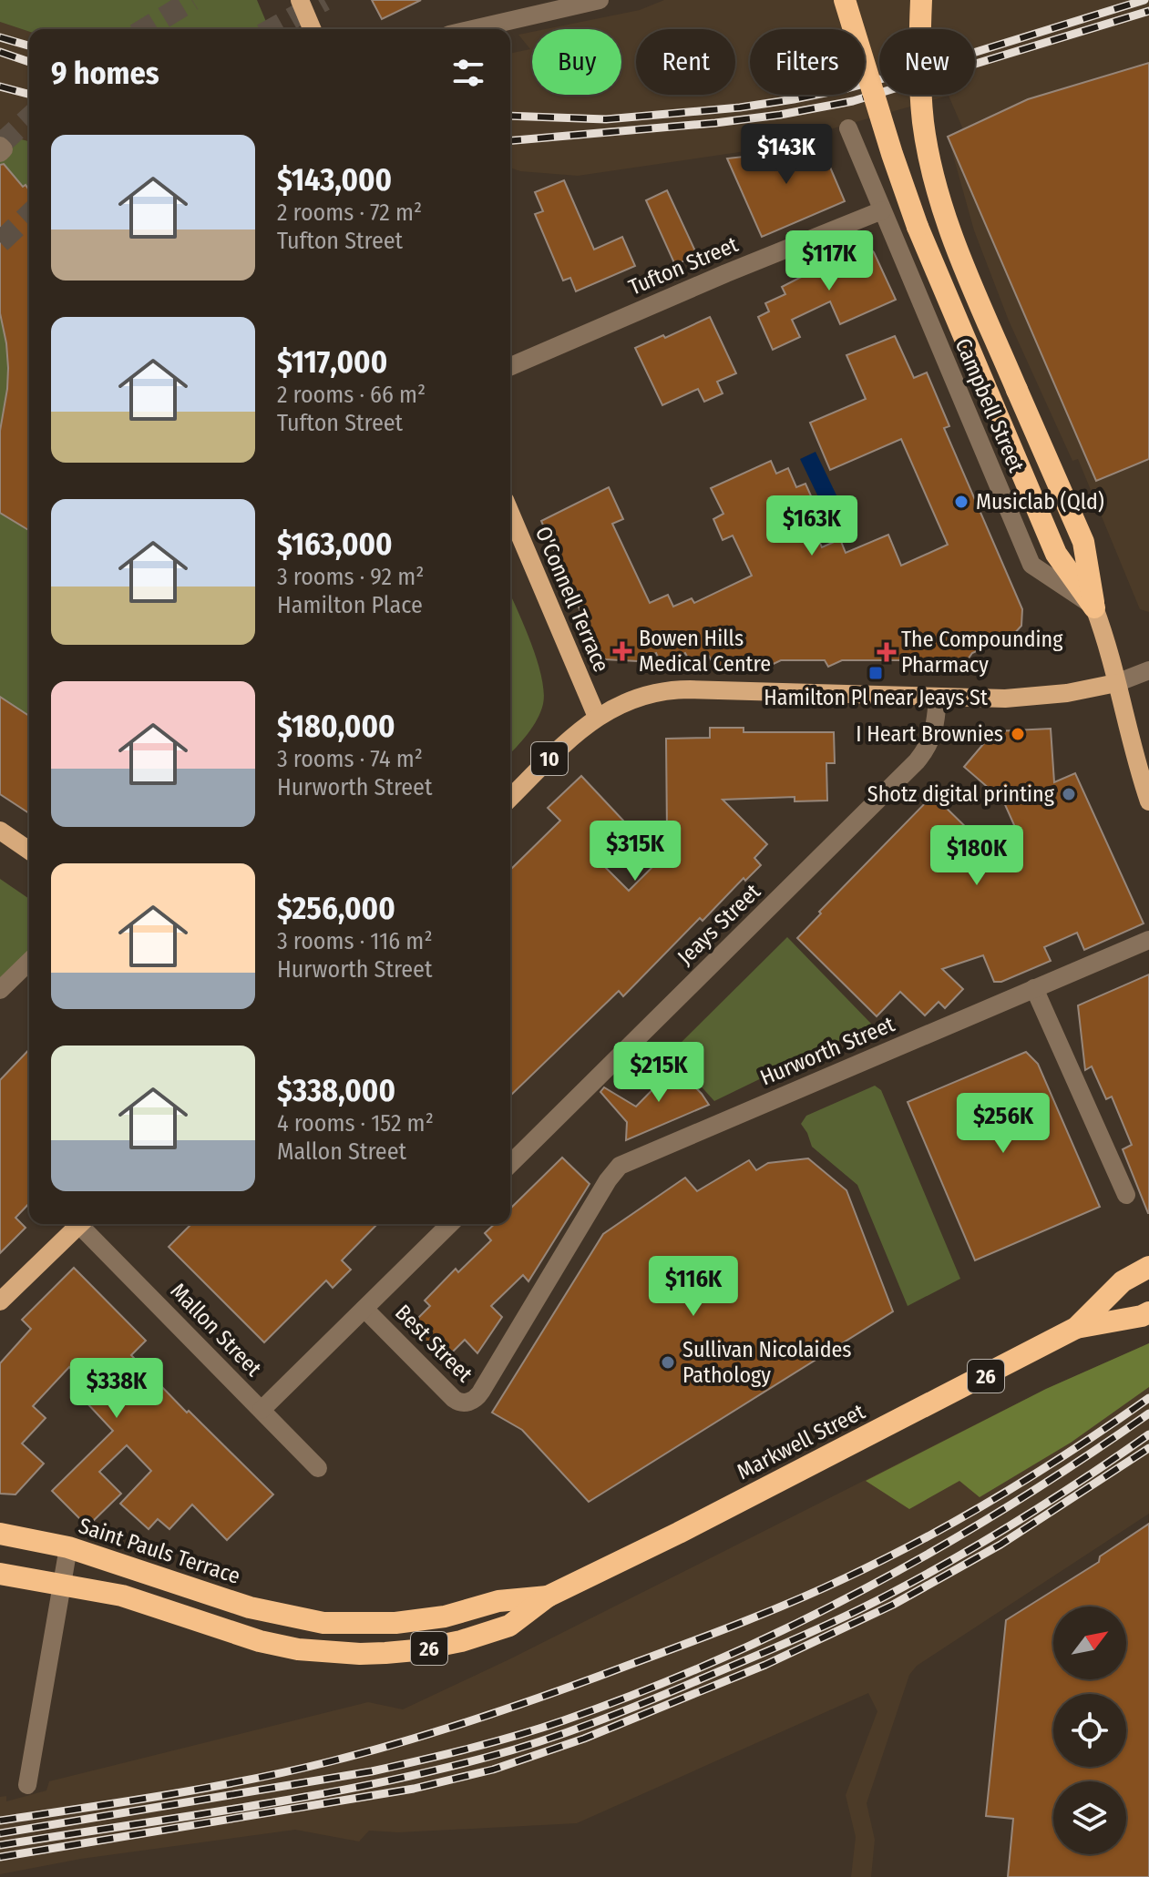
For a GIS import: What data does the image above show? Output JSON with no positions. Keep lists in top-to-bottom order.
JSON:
{
  "streets": {
    "highway": ["26", "Markwell Street", "Saint Pauls Terrace"],
    "main road": ["O'Connell Terrace", "10"],
    "street": [
      "Tufton Street",
      "Campbell Street",
      "Jeays Street",
      "Hurworth Street",
      "Mallon Street",
      "Best Street"
    ]
  },
  "crossings": [
    ["Tufton Street", "Campbell Street"],
    ["O'Connell Terrace", "10"],
    ["10", "Jeays Street"],
    ["Hurworth Street", "Best Street"],
    ["26", "Markwell Street"],
    ["Markwell Street", "Saint Pauls Terrace"]
  ],
  "places": {
    "other": [
      "Musiclab (Qld)",
      "I Heart Brownies",
      "Shotz digital printing",
      "Sullivan Nicolaides Pathology"
    ],
    "health": ["Bowen Hills Medical Centre", "The Compounding Pharmacy"],
    "transit": ["Hamilton Pl near Jeays St"]
  },
  "north": "top right",
  "page": {
    "chip": [
      "Buy",
      "Rent",
      "Filters",
      "New"
    ],
    "heading": "9 homes",
    "list": [
      {
        "name": "$143,000",
        "note": "2 rooms · 72 m² · Tufton Street"
      },
      {
        "name": "$117,000",
        "note": "2 rooms · 66 m² · Tufton Street"
      },
      {
        "name": "$163,000",
        "note": "3 rooms · 92 m² · Hamilton Place"
      },
      {
        "name": "$180,000",
        "note": "3 rooms · 74 m² · Hurworth Street"
      },
      {
        "name": "$256,000",
        "note": "3 rooms · 116 m² · Hurworth Street"
      },
      {
        "name": "$338,000",
        "note": "4 rooms · 152 m² · Mallon Street"
      }
    ],
    "price": [
      "$143K",
      "$117K",
      "$163K",
      "$315K",
      "$180K",
      "$215K",
      "$256K",
      "$116K",
      "$338K"
    ]
  }
}
